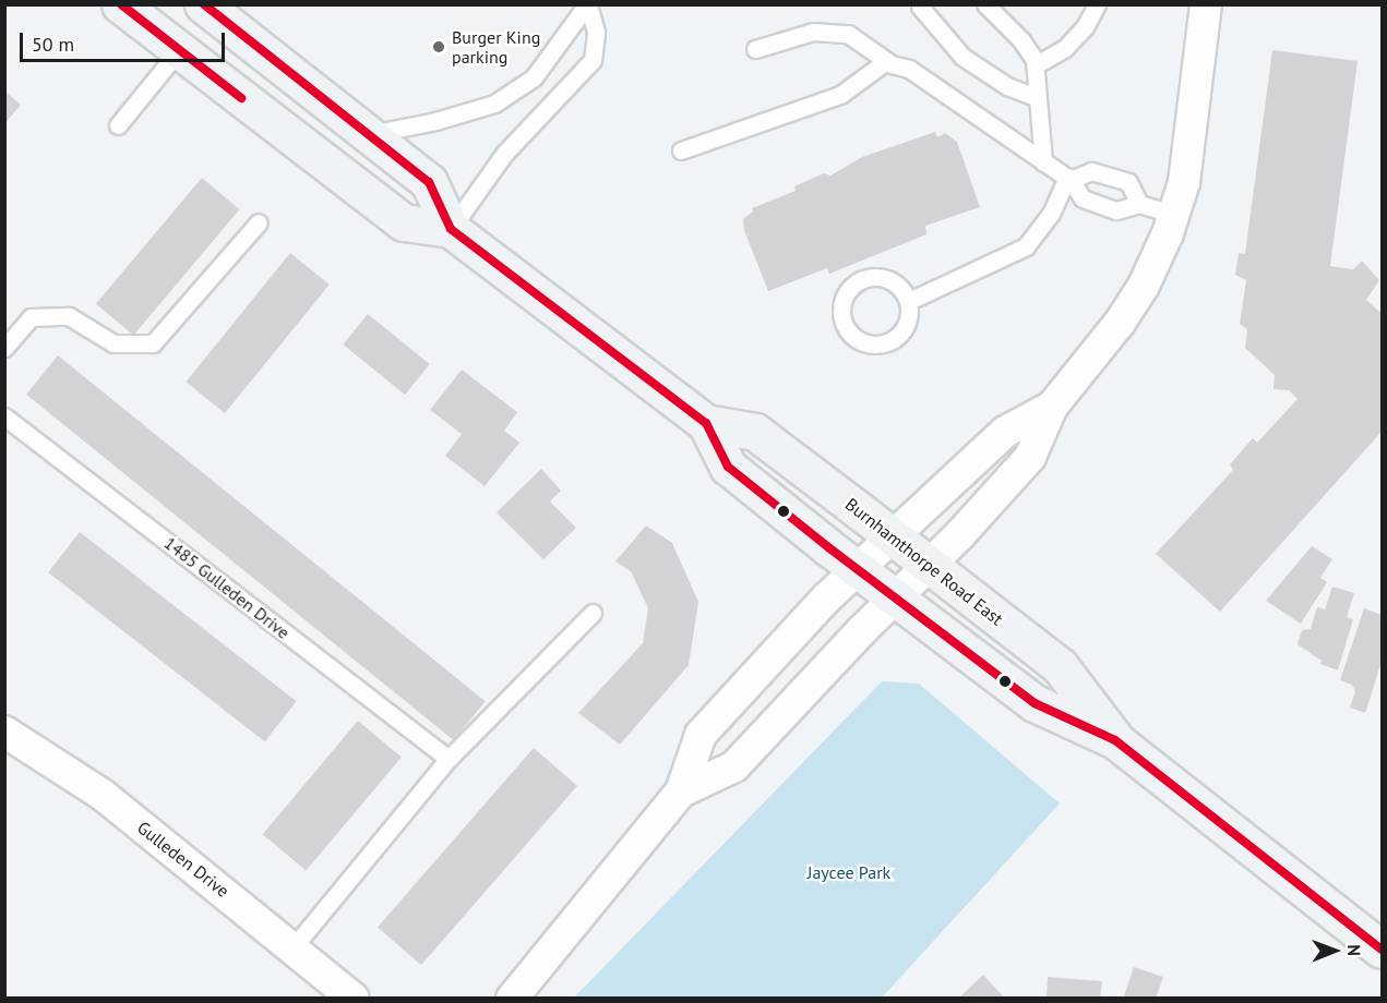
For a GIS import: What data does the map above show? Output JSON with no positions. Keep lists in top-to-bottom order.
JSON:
{
  "streets": {
    "main road": ["Burnhamthorpe Road East"],
    "street": ["Gulleden Drive"],
    "lane": ["1485 Gulleden Drive"]
  },
  "parks": ["Jaycee Park"],
  "places": ["Burger King parking"],
  "scale_bar": "50 m",
  "north": "right"
}
